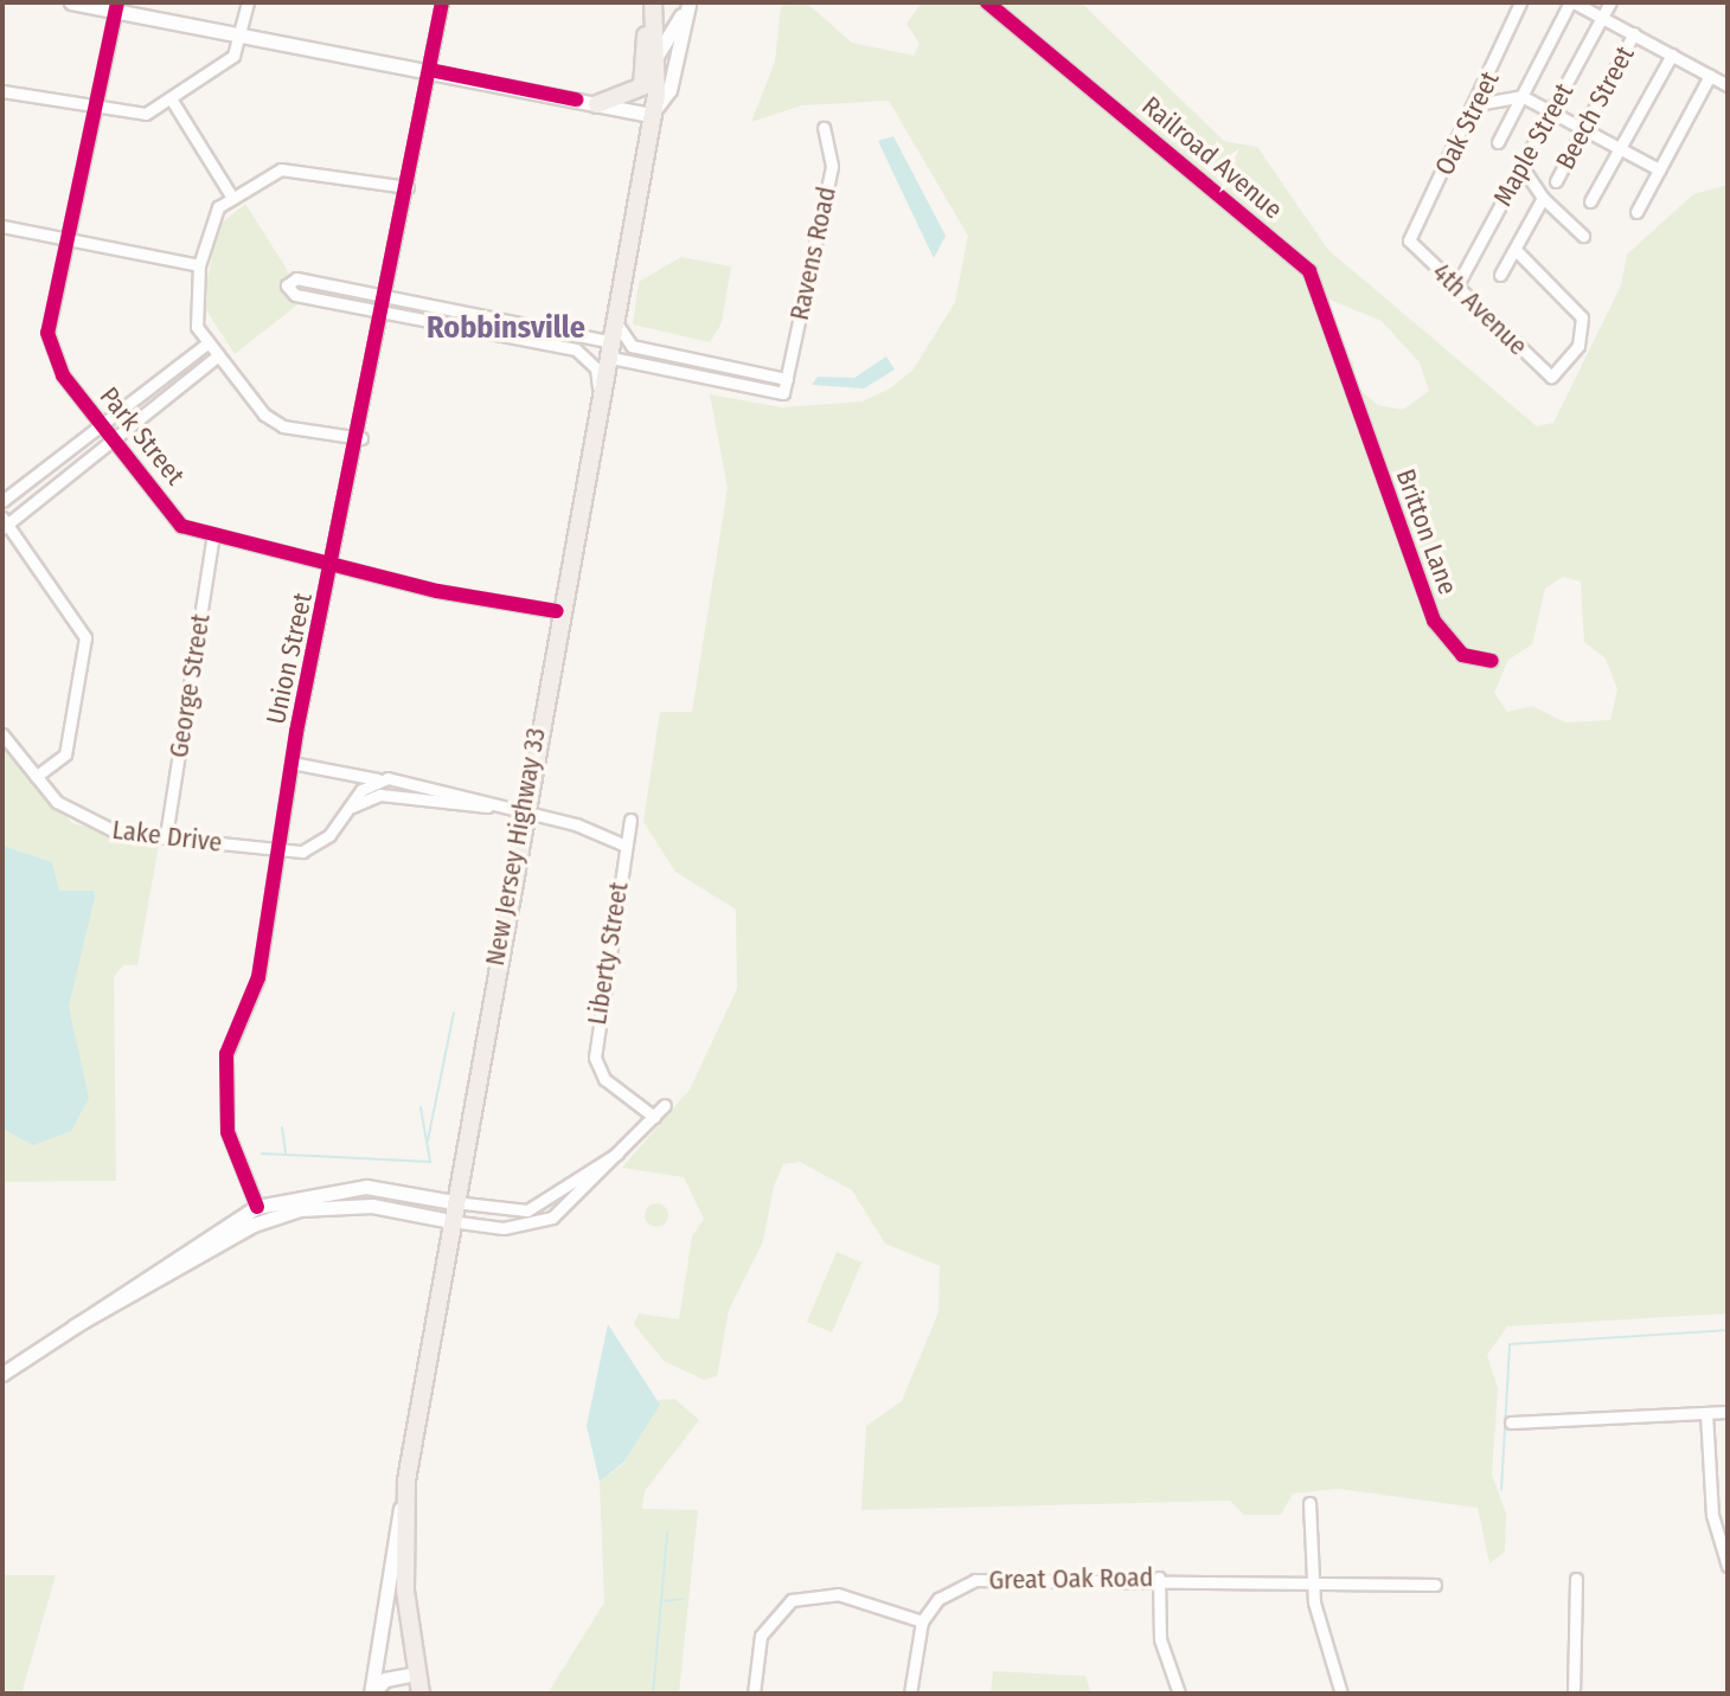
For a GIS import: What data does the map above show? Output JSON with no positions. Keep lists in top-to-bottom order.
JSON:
{
  "streets": {
    "main road": ["New Jersey Highway 33"],
    "street": [
      "Beech Street",
      "Oak Street",
      "Maple Street",
      "Railroad Avenue",
      "Ravens Road",
      "4th Avenue",
      "Park Street",
      "Britton Lane",
      "Union Street",
      "George Street",
      "Lake Drive",
      "Liberty Street",
      "Great Oak Road"
    ]
  },
  "crossings": [
    ["Beech Street", "Maple Street"],
    ["Beech Street", "4th Avenue"],
    ["Oak Street", "4th Avenue"],
    ["Maple Street", "4th Avenue"],
    ["Railroad Avenue", "Britton Lane"],
    ["Park Street", "Union Street"],
    ["Park Street", "George Street"],
    ["Park Street", "New Jersey Highway 33"],
    ["Union Street", "Lake Drive"],
    ["George Street", "Lake Drive"]
  ],
  "districts": ["Robbinsville"]
}
